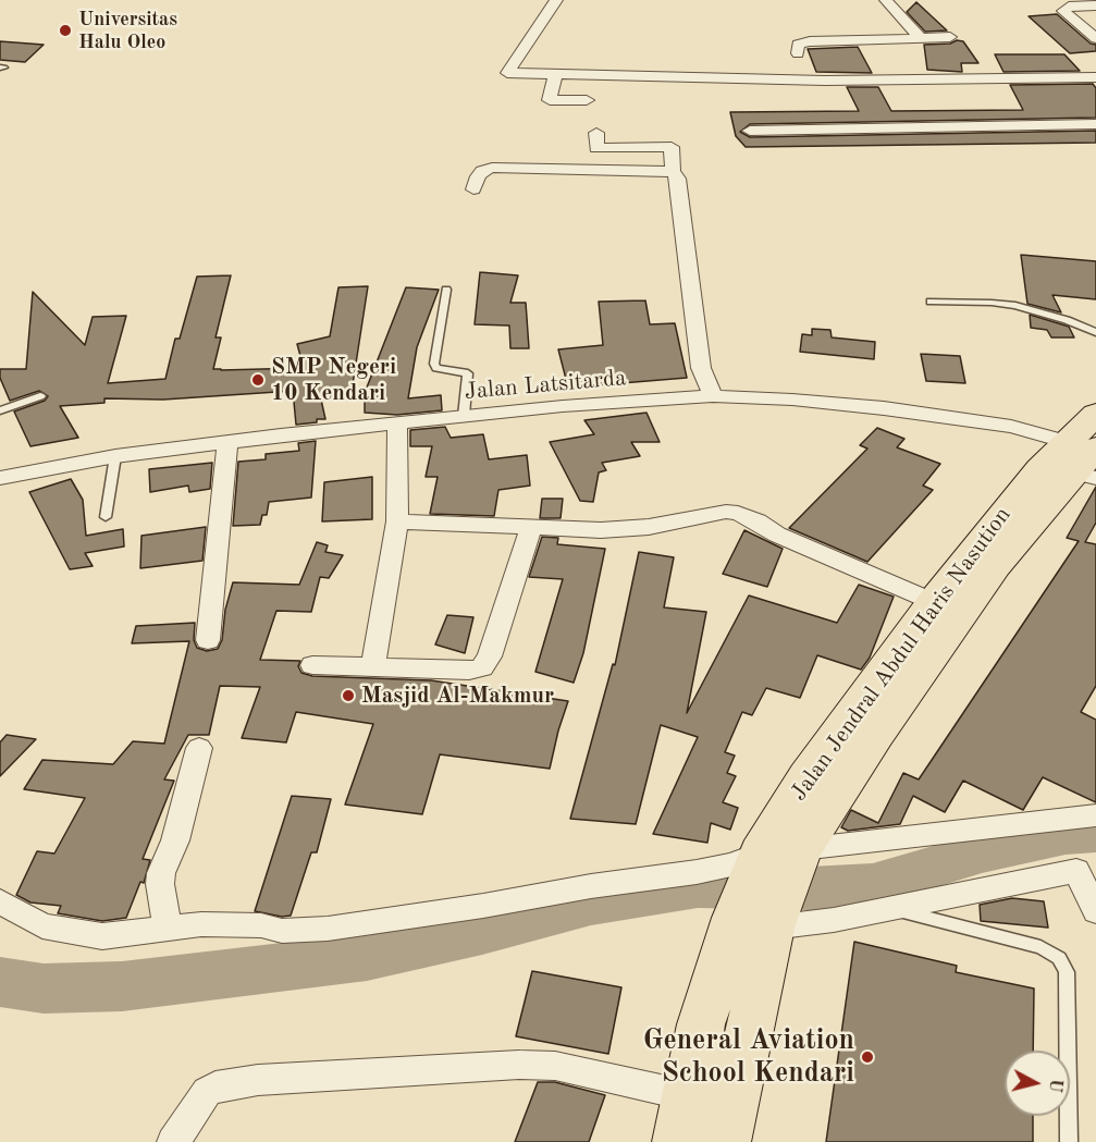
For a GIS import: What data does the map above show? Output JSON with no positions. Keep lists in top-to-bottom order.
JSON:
{
  "streets": {
    "highway": ["Jalan Jendral Abdul Haris Nasution"],
    "street": ["Jalan Latsitarda"]
  },
  "crossings": [
    ["Jalan Latsitarda", "Jalan Jendral Abdul Haris Nasution"]
  ],
  "places": [
    "Universitas Halu Oleo",
    "SMP Negeri 10 Kendari",
    "Masjid Al-Makmur",
    "General Aviation School Kendari"
  ],
  "north": "right"
}
